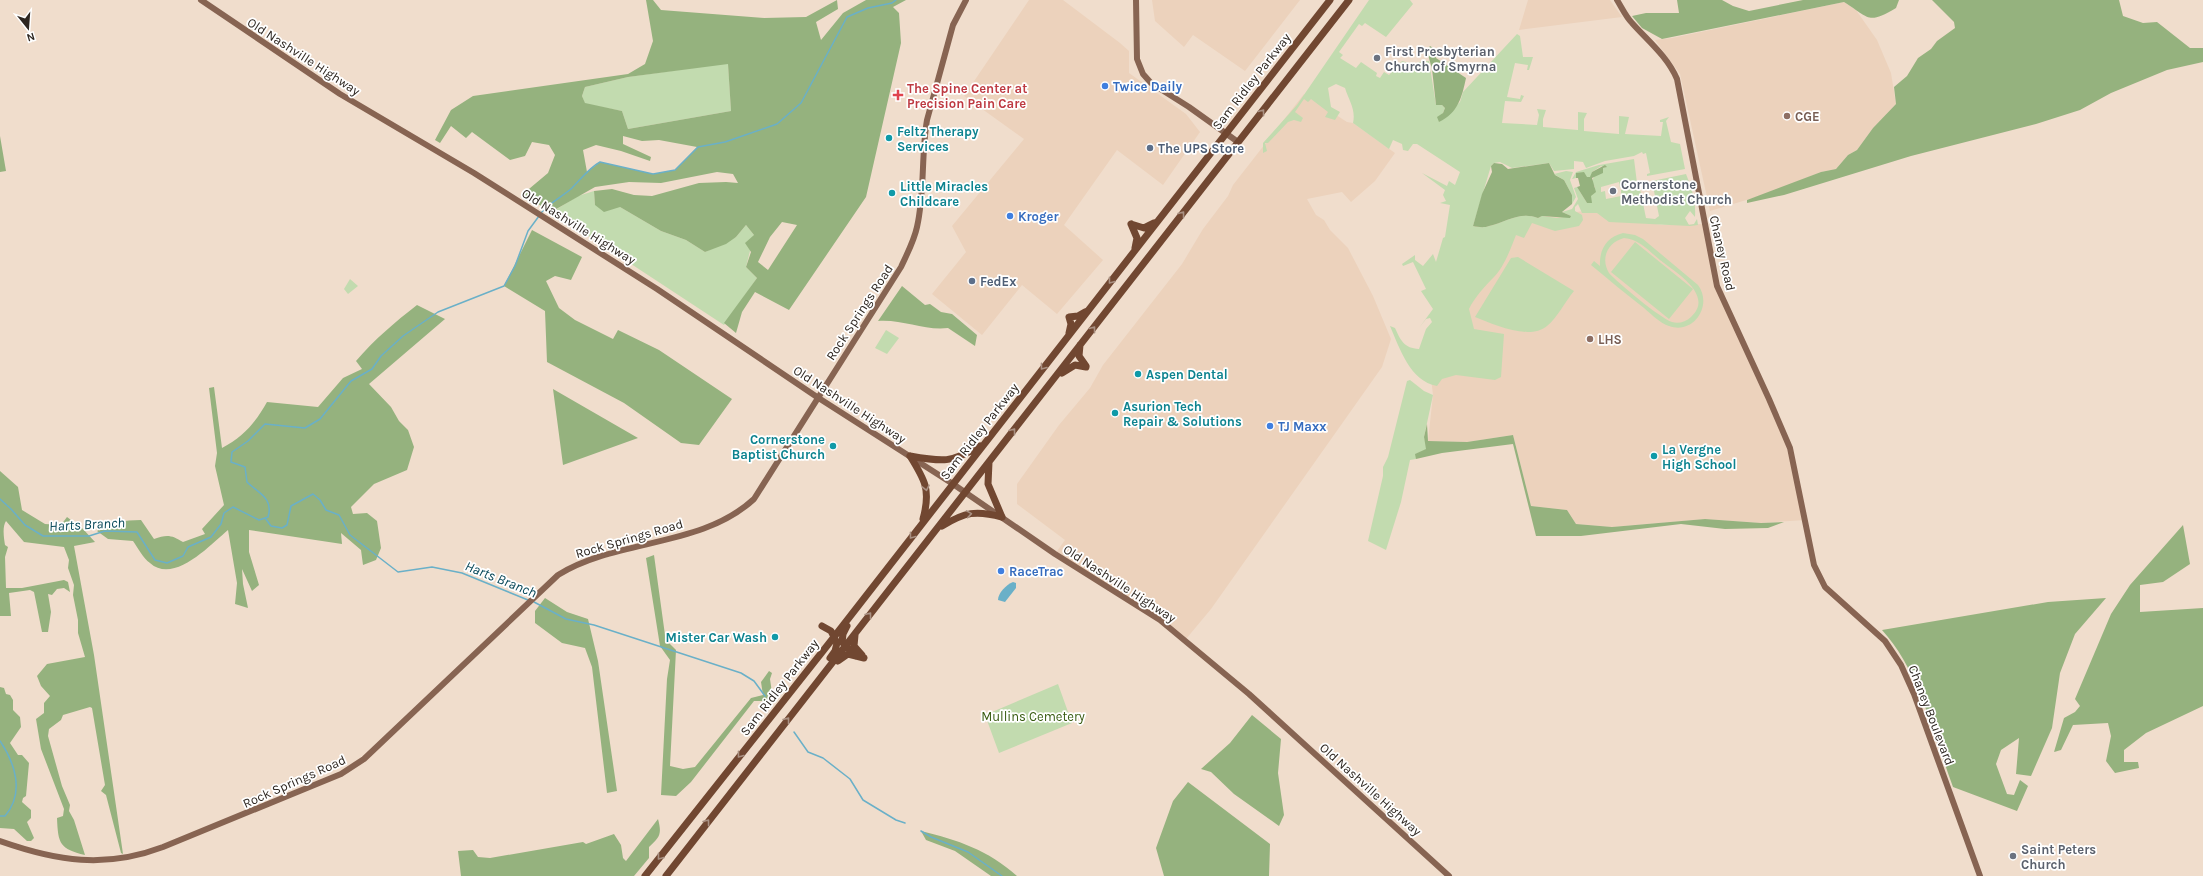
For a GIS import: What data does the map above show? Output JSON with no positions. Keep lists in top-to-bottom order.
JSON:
{
  "streets": {
    "main road": ["Sam Ridley Parkway"],
    "street": [
      "Old Nashville Highway",
      "Chaney Road",
      "Rock Springs Road",
      "Chaney Boulevard"
    ]
  },
  "crossings": [
    ["Old Nashville Highway", "Sam Ridley Parkway"],
    ["Old Nashville Highway", "Rock Springs Road"],
    ["Chaney Road", "Chaney Boulevard"]
  ],
  "water": ["Harts Branch"],
  "parks": ["Mullins Cemetery"],
  "places": {
    "other": [
      "First Presbyterian Church of Smyrna",
      "Twice Daily",
      "CGE",
      "Feltz Therapy Services",
      "The UPS Store",
      "Cornerstone Methodist Church",
      "Little Miracles Childcare",
      "Kroger",
      "FedEx",
      "LHS",
      "Aspen Dental",
      "Asurion Tech Repair & Solutions",
      "TJ Maxx",
      "Cornerstone Baptist Church",
      "La Vergne High School",
      "RaceTrac",
      "Mister Car Wash",
      "Saint Peters Church"
    ],
    "health": ["The Spine Center at Precision Pain Care"]
  },
  "north": "bottom"
}
